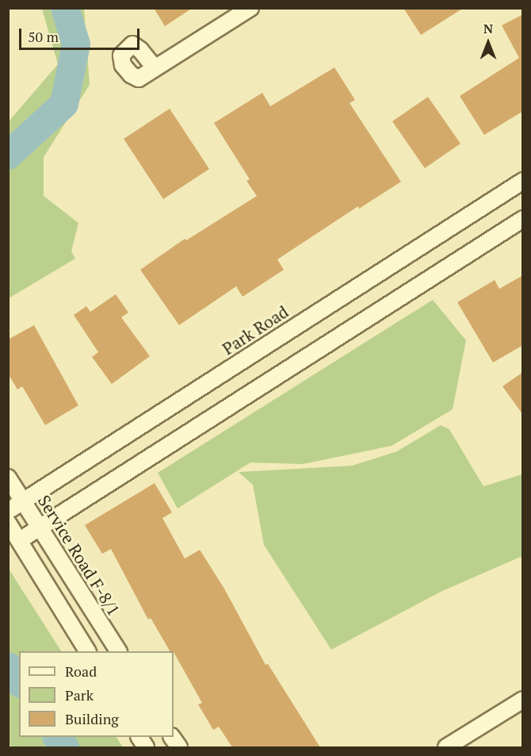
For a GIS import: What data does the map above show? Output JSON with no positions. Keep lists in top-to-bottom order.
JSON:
{
  "streets": {
    "street": ["Park Road", "Service Road F-8/1"]
  },
  "crossings": [
    ["Park Road", "Service Road F-8/1"]
  ],
  "legend": ["Road", "Park", "Building"],
  "scale_bar": "50 m",
  "north": "top"
}
